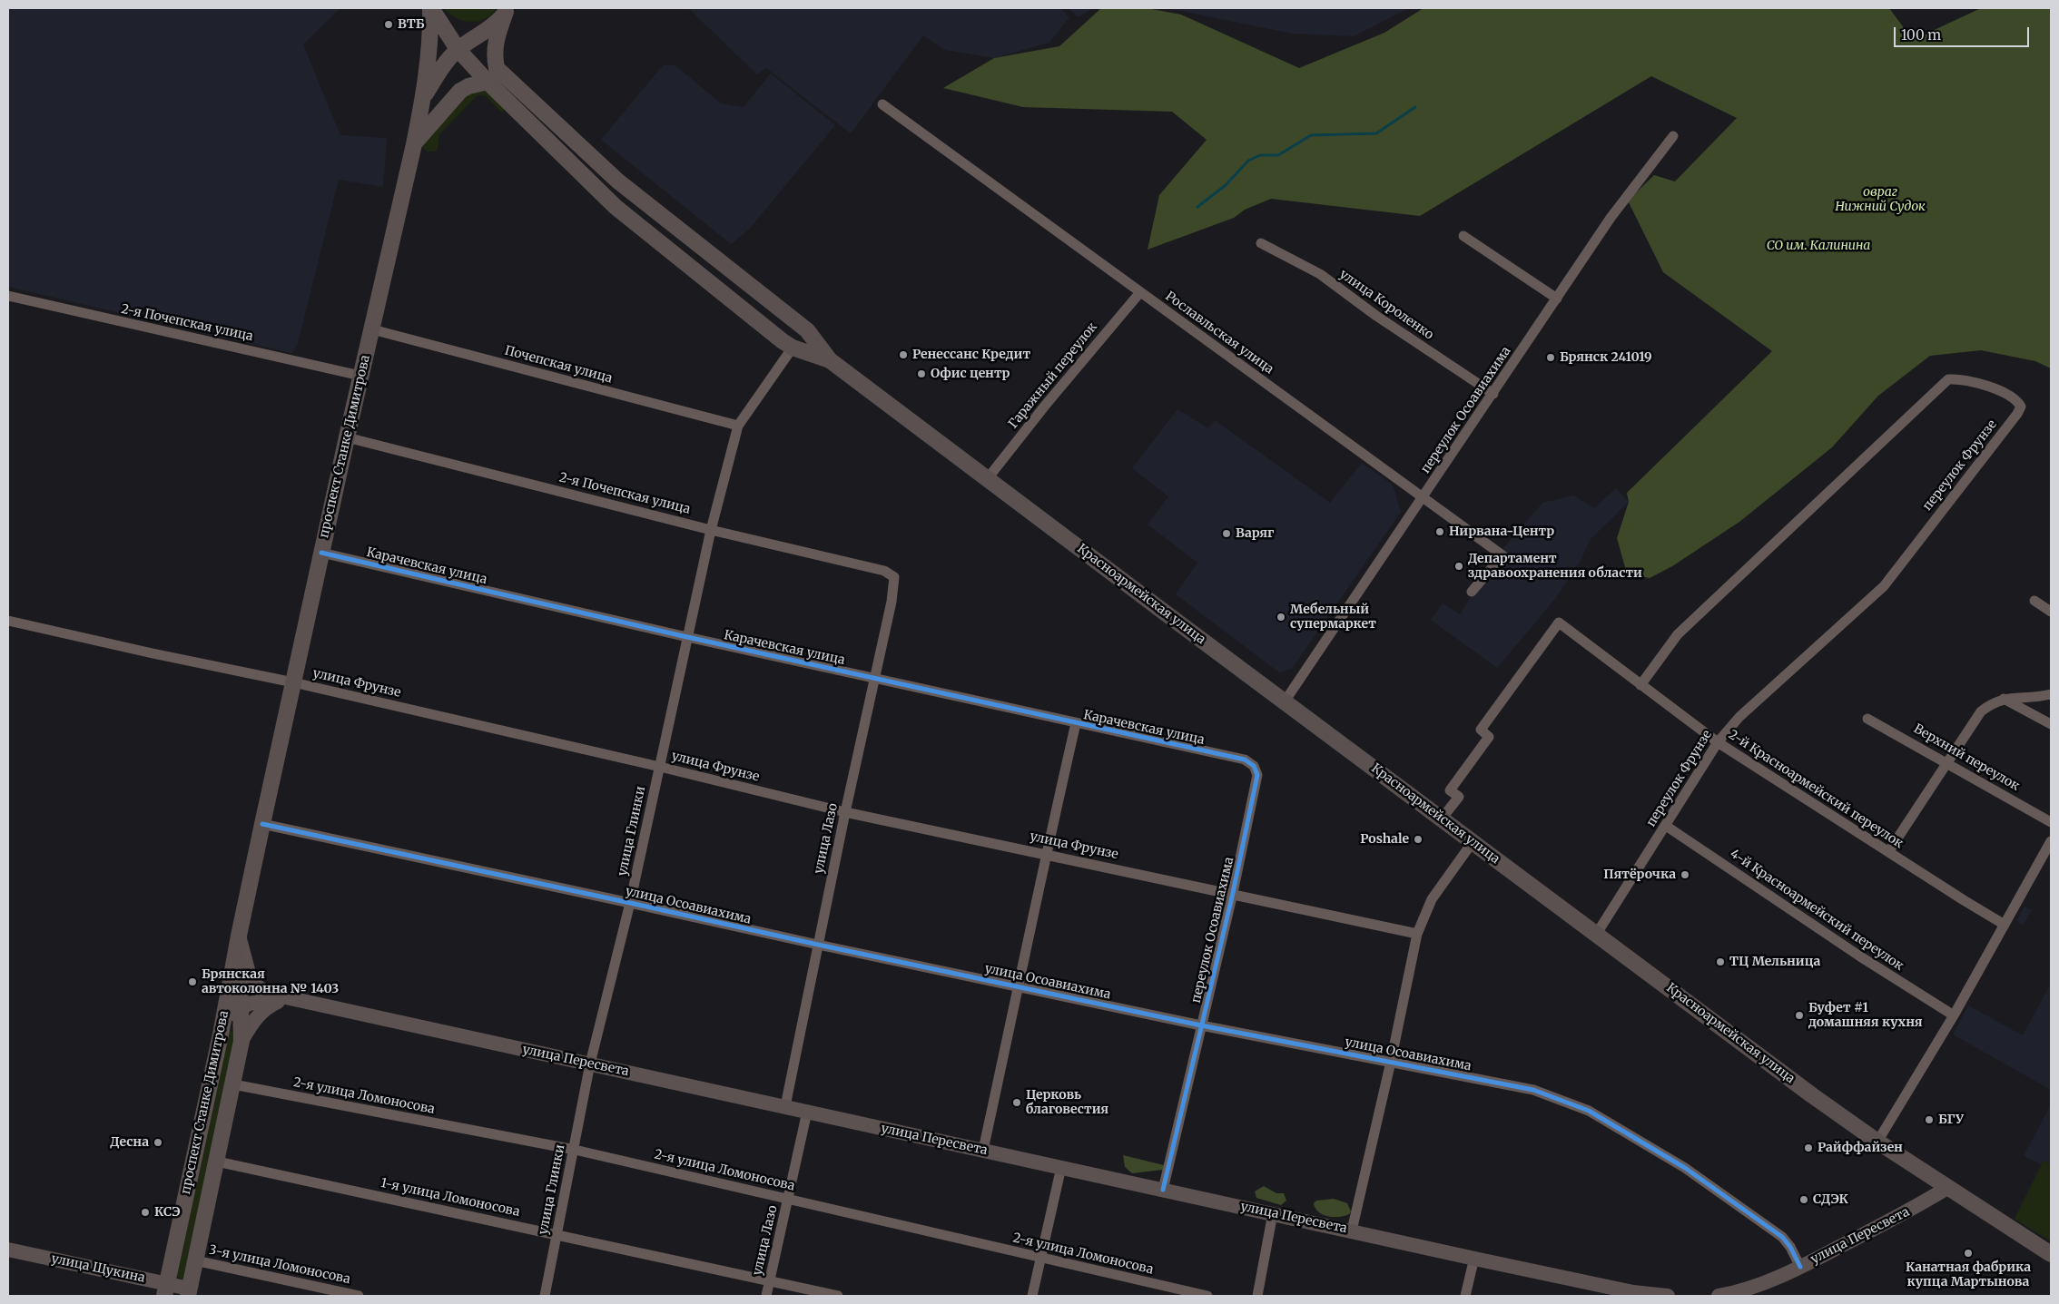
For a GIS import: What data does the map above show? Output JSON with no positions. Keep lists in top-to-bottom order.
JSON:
{
  "streets": {
    "main road": [
      "проспект Станке Димитрова",
      "Красноармейская улица",
      "улица Пересвета",
      "улица Щукина"
    ],
    "street": [
      "улица Короленко",
      "2-я Почепская улица",
      "Рославльская улица",
      "Почепская улица",
      "Гаражный переулок",
      "переулок Осоавиахима",
      "переулок Фрунзе",
      "Карачевская улица",
      "улица Фрунзе",
      "Верхний переулок",
      "2-й Красноармейский переулок",
      "улица Глинки",
      "улица Лазо",
      "улица Осоавиахима",
      "4-й Красноармейский переулок",
      "2-я улица Ломоносова",
      "1-я улица Ломоносова",
      "3-я улица Ломоносова"
    ]
  },
  "crossings": [
    ["улица Короленко", "переулок Осоавиахима"],
    ["2-я Почепская улица", "проспект Станке Димитрова"],
    ["2-я Почепская улица", "улица Глинки"],
    ["2-я Почепская улица", "улица Лазо"],
    ["Рославльская улица", "Гаражный переулок"],
    ["Рославльская улица", "переулок Осоавиахима"],
    ["Почепская улица", "проспект Станке Димитрова"],
    ["Почепская улица", "улица Глинки"],
    ["Гаражный переулок", "Красноармейская улица"],
    ["переулок Осоавиахима", "Карачевская улица"],
    ["переулок Осоавиахима", "Красноармейская улица"],
    ["переулок Осоавиахима", "улица Фрунзе"],
    ["переулок Осоавиахима", "улица Осоавиахима"],
    ["переулок Осоавиахима", "улица Пересвета"],
    ["проспект Станке Димитрова", "Карачевская улица"],
    ["проспект Станке Димитрова", "улица Фрунзе"],
    ["проспект Станке Димитрова", "улица Осоавиахима"],
    ["проспект Станке Димитрова", "улица Пересвета"],
    ["проспект Станке Димитрова", "2-я улица Ломоносова"],
    ["проспект Станке Димитрова", "1-я улица Ломоносова"],
    ["проспект Станке Димитрова", "3-я улица Ломоносова"],
    ["проспект Станке Димитрова", "улица Щукина"],
    ["переулок Фрунзе", "Красноармейская улица"],
    ["переулок Фрунзе", "2-й Красноармейский переулок"],
    ["переулок Фрунзе", "4-й Красноармейский переулок"],
    ["Карачевская улица", "улица Глинки"],
    ["Карачевская улица", "улица Лазо"],
    ["Красноармейская улица", "2-й Красноармейский переулок"],
    ["Красноармейская улица", "улица Пересвета"],
    ["улица Фрунзе", "улица Глинки"],
    ["улица Фрунзе", "улица Лазо"],
    ["улица Глинки", "улица Осоавиахима"],
    ["улица Глинки", "улица Пересвета"],
    ["улица Глинки", "2-я улица Ломоносова"],
    ["улица Глинки", "1-я улица Ломоносова"],
    ["улица Лазо", "улица Осоавиахима"],
    ["улица Лазо", "улица Пересвета"],
    ["улица Лазо", "2-я улица Ломоносова"],
    ["улица Лазо", "1-я улица Ломоносова"],
    ["улица Осоавиахима", "улица Пересвета"]
  ],
  "parks": ["овраг Нижний Судок", "СО им. Калинина"],
  "places": [
    "ВТБ",
    "Ренессанс Кредит",
    "Брянск 241019",
    "Офис центр",
    "Нирвана-Центр",
    "Варяг",
    "Департамент здравоохранения области",
    "Мебельный супермаркет",
    "Poshale",
    "Пятёрочка",
    "ТЦ Мельница",
    "Брянская автоколонна № 1403",
    "Буфет #1 домашняя кухня",
    "Церковь благовестия",
    "БГУ",
    "Десна",
    "Райффайзен",
    "СДЭК",
    "КСЭ",
    "Канатная фабрика купца Мартынова"
  ],
  "scale_bar": "100 m"
}
